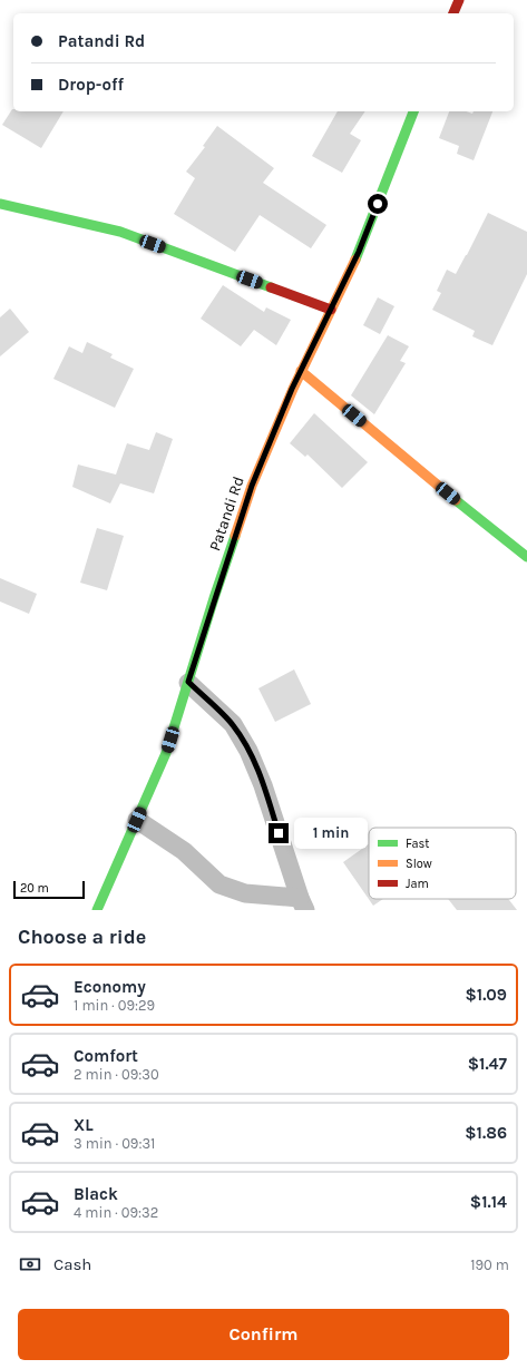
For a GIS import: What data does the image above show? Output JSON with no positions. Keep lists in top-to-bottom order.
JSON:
{
  "streets": {
    "street": ["Patandi Rd"]
  },
  "legend": ["Fast", "Slow", "Jam"],
  "scale_bar": "20 m",
  "page": {
    "banner": ["Patandi Rd", "Drop-off"],
    "bubble": "1 min",
    "scale": "20 m",
    "heading": "Choose a ride",
    "list": [
      {
        "name": "Economy",
        "note": "1 min · 09:29",
        "value": "$1.09"
      },
      {
        "name": "Comfort",
        "note": "2 min · 09:30",
        "value": "$1.47"
      },
      {
        "name": "XL",
        "note": "3 min · 09:31",
        "value": "$1.86"
      },
      {
        "name": "Black",
        "note": "4 min · 09:32",
        "value": "$1.14"
      }
    ],
    "pay": ["Cash", "190 m"],
    "buttons": "Confirm"
  }
}
